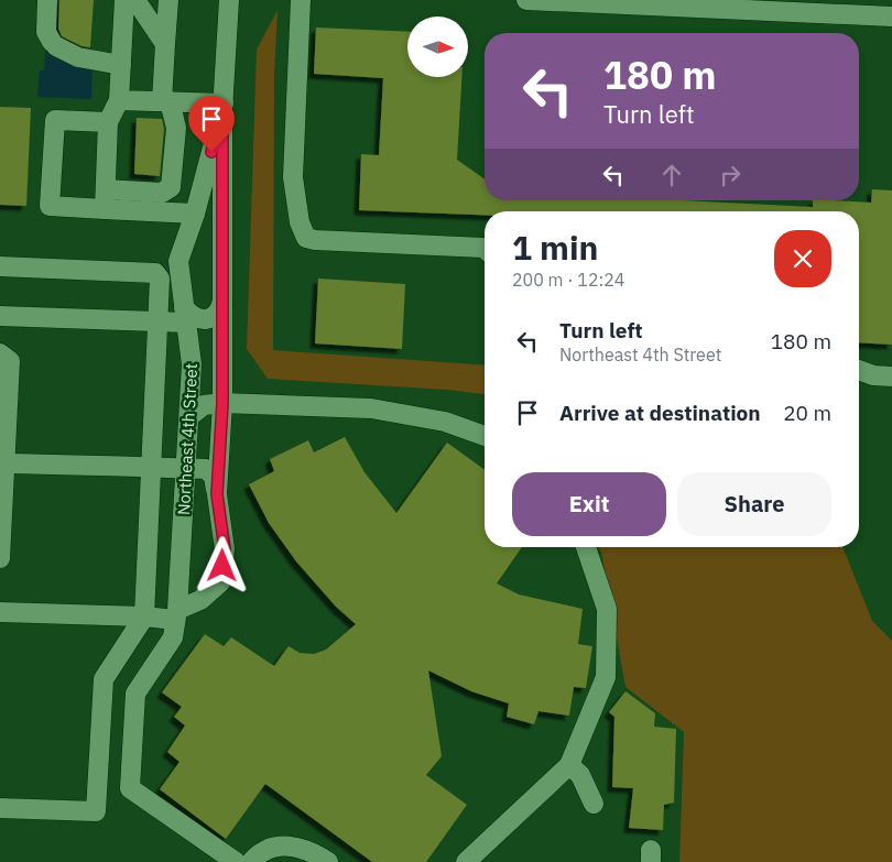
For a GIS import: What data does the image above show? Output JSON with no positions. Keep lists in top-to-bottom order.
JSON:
{
  "streets": {
    "street": ["Northeast 4th Street"]
  },
  "north": "right",
  "page": {
    "turn": ["180 m", "Turn left"],
    "heading": ["1 min", "200 m · 12:24"],
    "list": [
      {
        "name": "Turn left",
        "note": "Northeast 4th Street",
        "value": "180 m"
      },
      {
        "name": "Arrive at destination",
        "value": "20 m"
      }
    ],
    "buttons": ["Exit", "Share"]
  }
}
